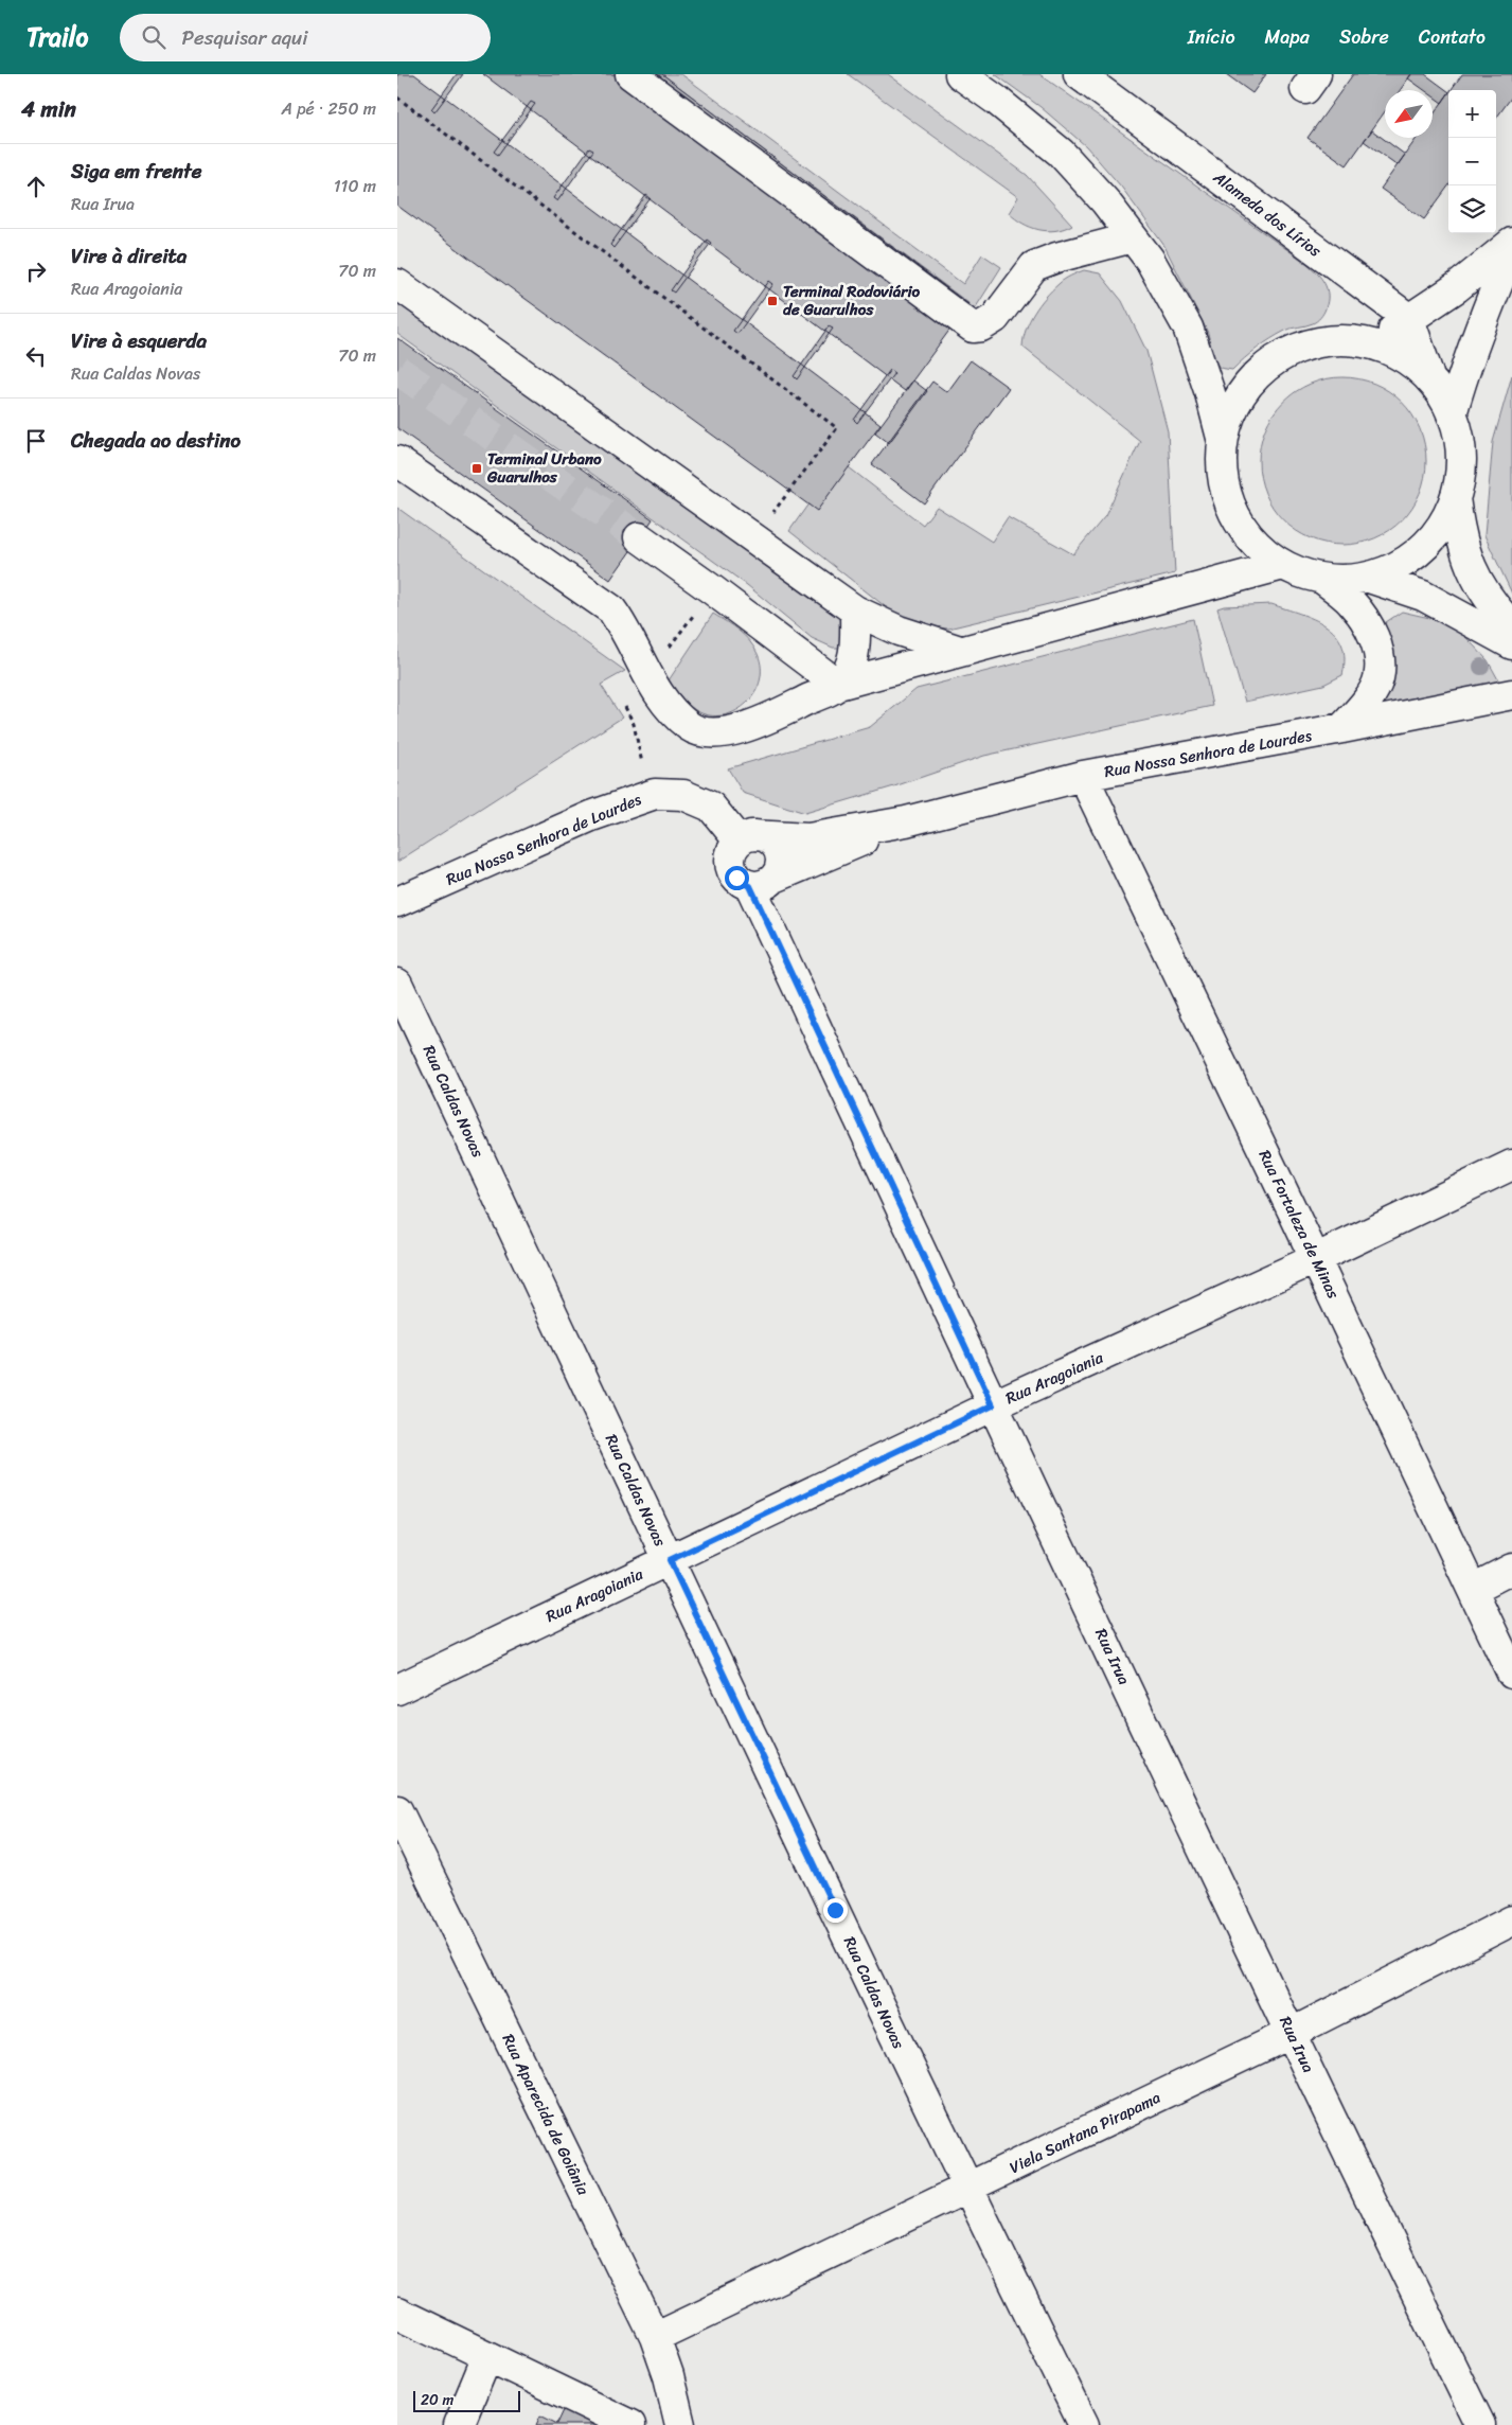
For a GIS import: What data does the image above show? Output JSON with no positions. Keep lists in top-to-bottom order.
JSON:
{
  "streets": {
    "street": [
      "Alameda dos Lírios",
      "Rua Nossa Senhora de Lourdes",
      "Rua Caldas Novas",
      "Rua Fortaleza de Minas",
      "Rua Aragoiania",
      "Rua Irua",
      "Rua Aparecida de Goiânia",
      "Viela Santana Pirapama"
    ]
  },
  "crossings": [
    ["Rua Nossa Senhora de Lourdes", "Rua Fortaleza de Minas"],
    ["Rua Nossa Senhora de Lourdes", "Rua Irua"],
    ["Rua Caldas Novas", "Rua Aragoiania"],
    ["Rua Caldas Novas", "Viela Santana Pirapama"],
    ["Rua Fortaleza de Minas", "Rua Aragoiania"],
    ["Rua Aragoiania", "Rua Irua"],
    ["Rua Irua", "Viela Santana Pirapama"],
    ["Rua Aparecida de Goiânia", "Viela Santana Pirapama"]
  ],
  "places": {
    "transit": ["Terminal Rodoviário de Guarulhos", "Terminal Urbano Guarulhos"]
  },
  "scale_bar": "20 m",
  "north": "bottom left",
  "page": {
    "header": "Trailo",
    "search": "Pesquisar aqui",
    "nav": [
      "Início",
      "Mapa",
      "Sobre",
      "Contato"
    ],
    "heading": ["4 min", "A pé · 250 m"],
    "map_buttons": ["+", "−"],
    "list": [
      ["Siga em frente", "Rua Irua", "110 m"],
      ["Vire à direita", "Rua Aragoiania", "70 m"],
      ["Vire à esquerda", "Rua Caldas Novas", "70 m"],
      "Chegada ao destino"
    ],
    "scale": "20 m"
  }
}
